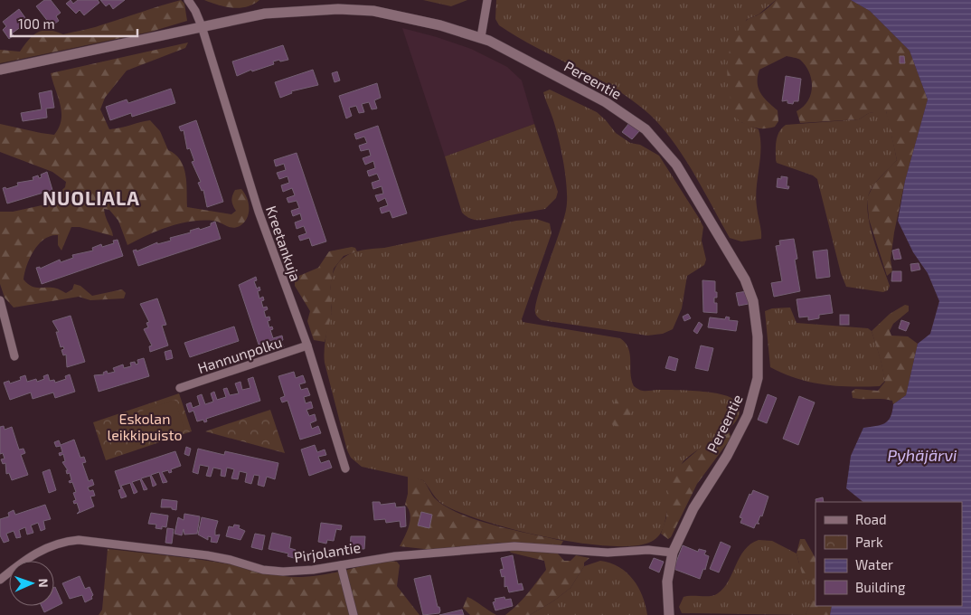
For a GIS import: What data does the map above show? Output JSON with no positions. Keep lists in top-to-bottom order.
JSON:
{
  "streets": {
    "street": [
      "Pereentie",
      "Kreetankuja",
      "Hannunpolku",
      "Pirjolantie"
    ]
  },
  "crossings": [
    ["Pereentie", "Kreetankuja"],
    ["Pereentie", "Pirjolantie"],
    ["Kreetankuja", "Hannunpolku"]
  ],
  "districts": ["NUOLIALA"],
  "water": ["Pyhäjärvi"],
  "parks": ["Eskolan leikkipuisto"],
  "legend": [
    "Road",
    "Park",
    "Water",
    "Building"
  ],
  "scale_bar": "100 m",
  "north": "right"
}
